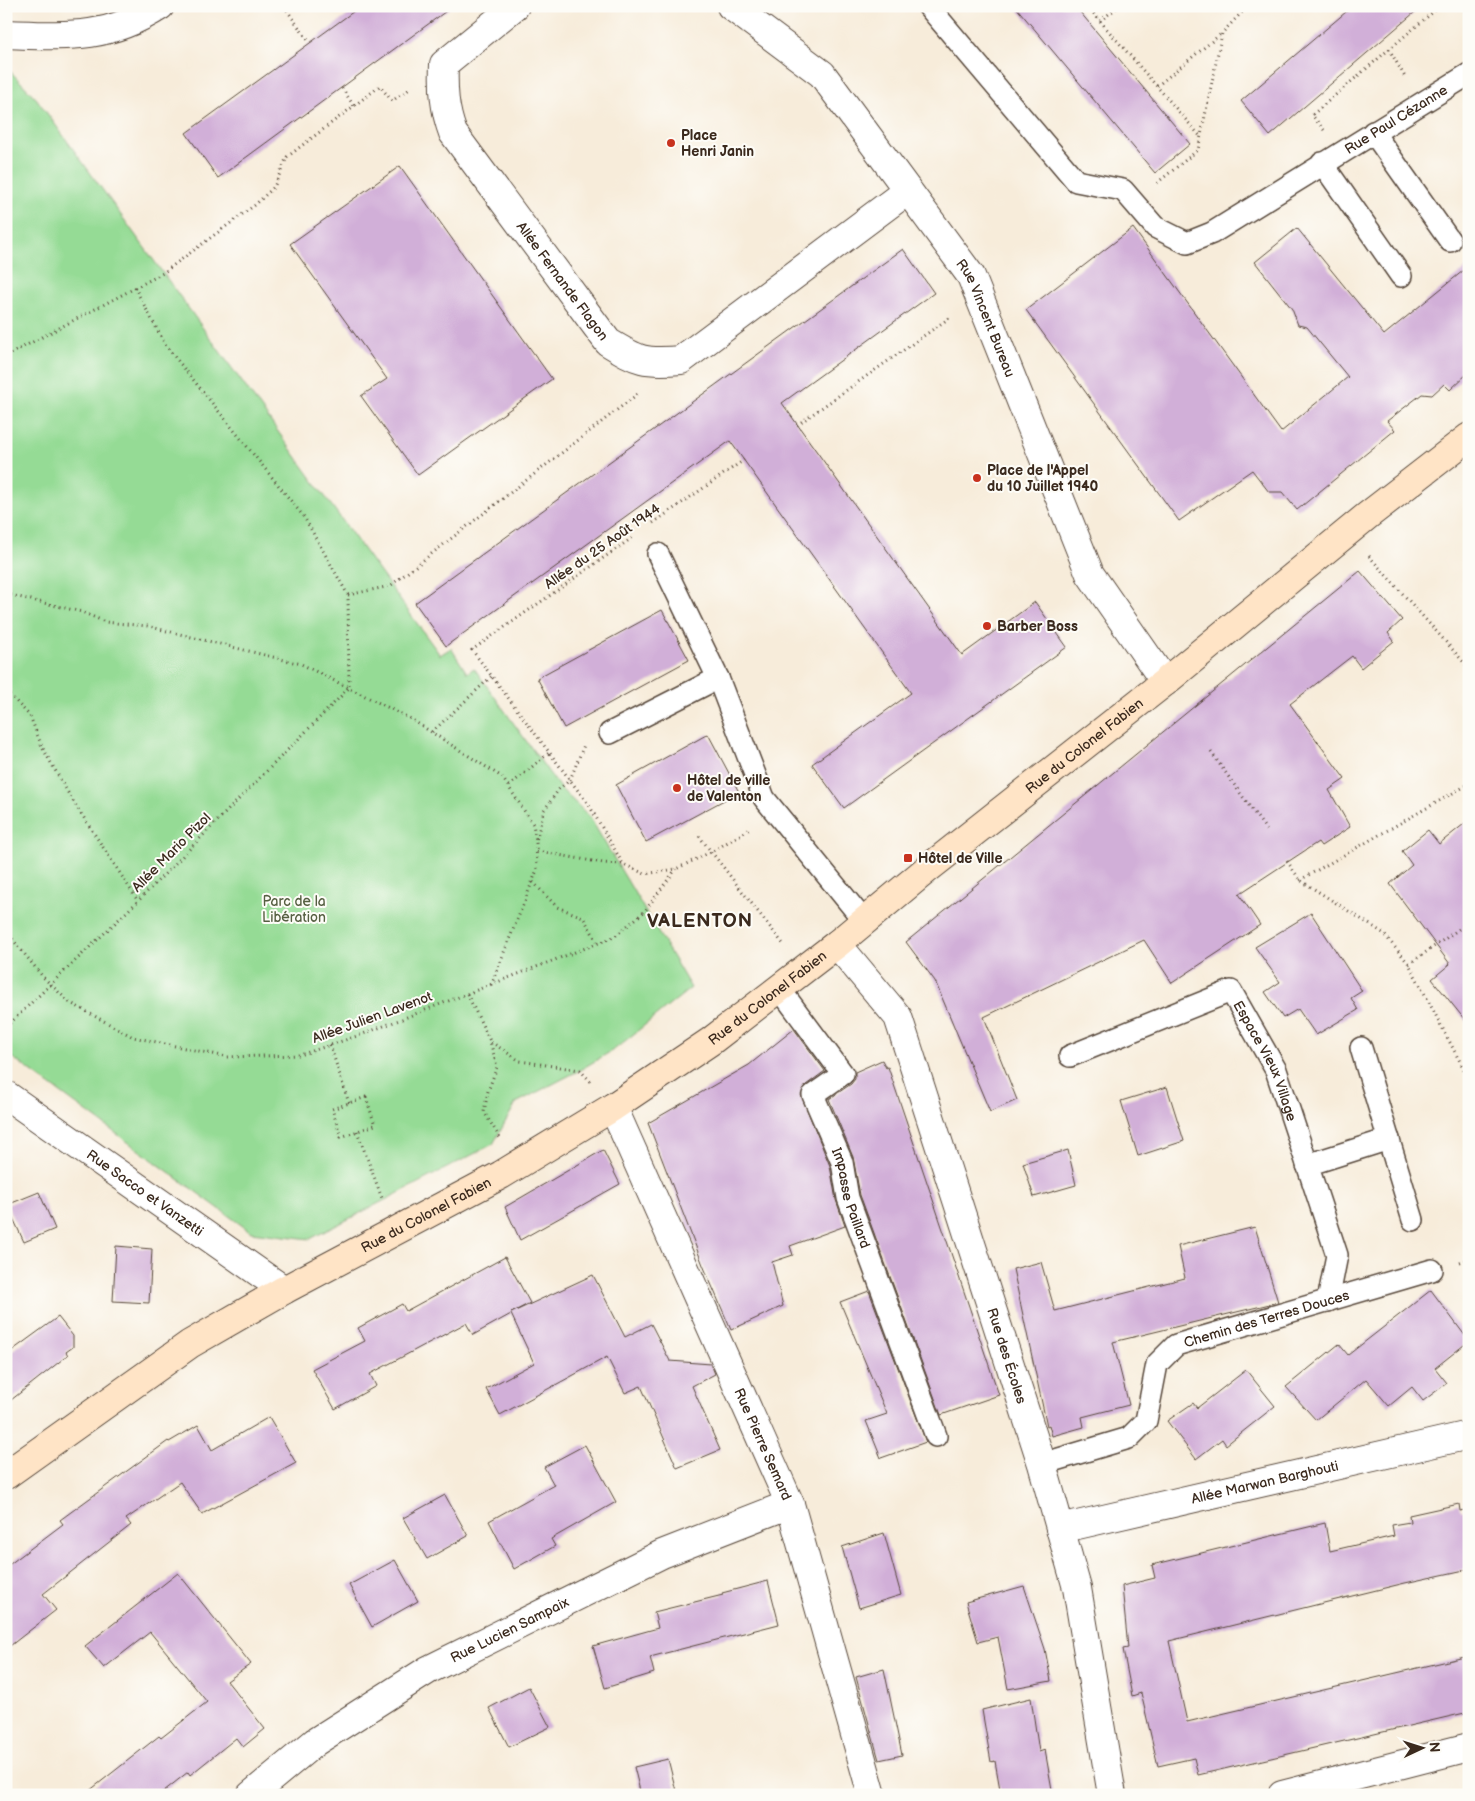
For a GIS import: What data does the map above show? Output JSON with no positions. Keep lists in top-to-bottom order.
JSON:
{
  "streets": {
    "street": [
      "Allée Fernande Flagon",
      "Rue Vincent Bureau",
      "Rue du Colonel Fabien",
      "Rue Sacco et Vanzetti",
      "Rue des Écoles",
      "Rue Pierre Semard",
      "Allée Marwan Barghouti",
      "Rue Lucien Sampaix"
    ],
    "lane": [
      "Rue Paul Cézanne",
      "Espace Vieux Village",
      "Impasse Paillard",
      "Chemin des Terres Douces"
    ],
    "path": ["Allée du 25 Août 1944", "Allée Mario Pizol", "Allée Julien Lavenot"]
  },
  "crossings": [
    ["Allée Fernande Flagon", "Rue Vincent Bureau"],
    ["Rue Vincent Bureau", "Rue du Colonel Fabien"],
    ["Rue du Colonel Fabien", "Rue Sacco et Vanzetti"],
    ["Rue du Colonel Fabien", "Impasse Paillard"],
    ["Rue du Colonel Fabien", "Rue des Écoles"],
    ["Rue du Colonel Fabien", "Rue Pierre Semard"],
    ["Allée Mario Pizol", "Allée Julien Lavenot"],
    ["Espace Vieux Village", "Chemin des Terres Douces"],
    ["Chemin des Terres Douces", "Rue des Écoles"],
    ["Rue des Écoles", "Allée Marwan Barghouti"],
    ["Rue Pierre Semard", "Rue Lucien Sampaix"]
  ],
  "districts": ["VALENTON"],
  "parks": ["Parc de la Libération"],
  "places": {
    "other": [
      "Place Henri Janin",
      "Place de l'Appel du 10 Juillet 1940",
      "Barber Boss",
      "Hôtel de ville de Valenton"
    ],
    "transit": ["Hôtel de Ville"]
  },
  "north": "right"
}
